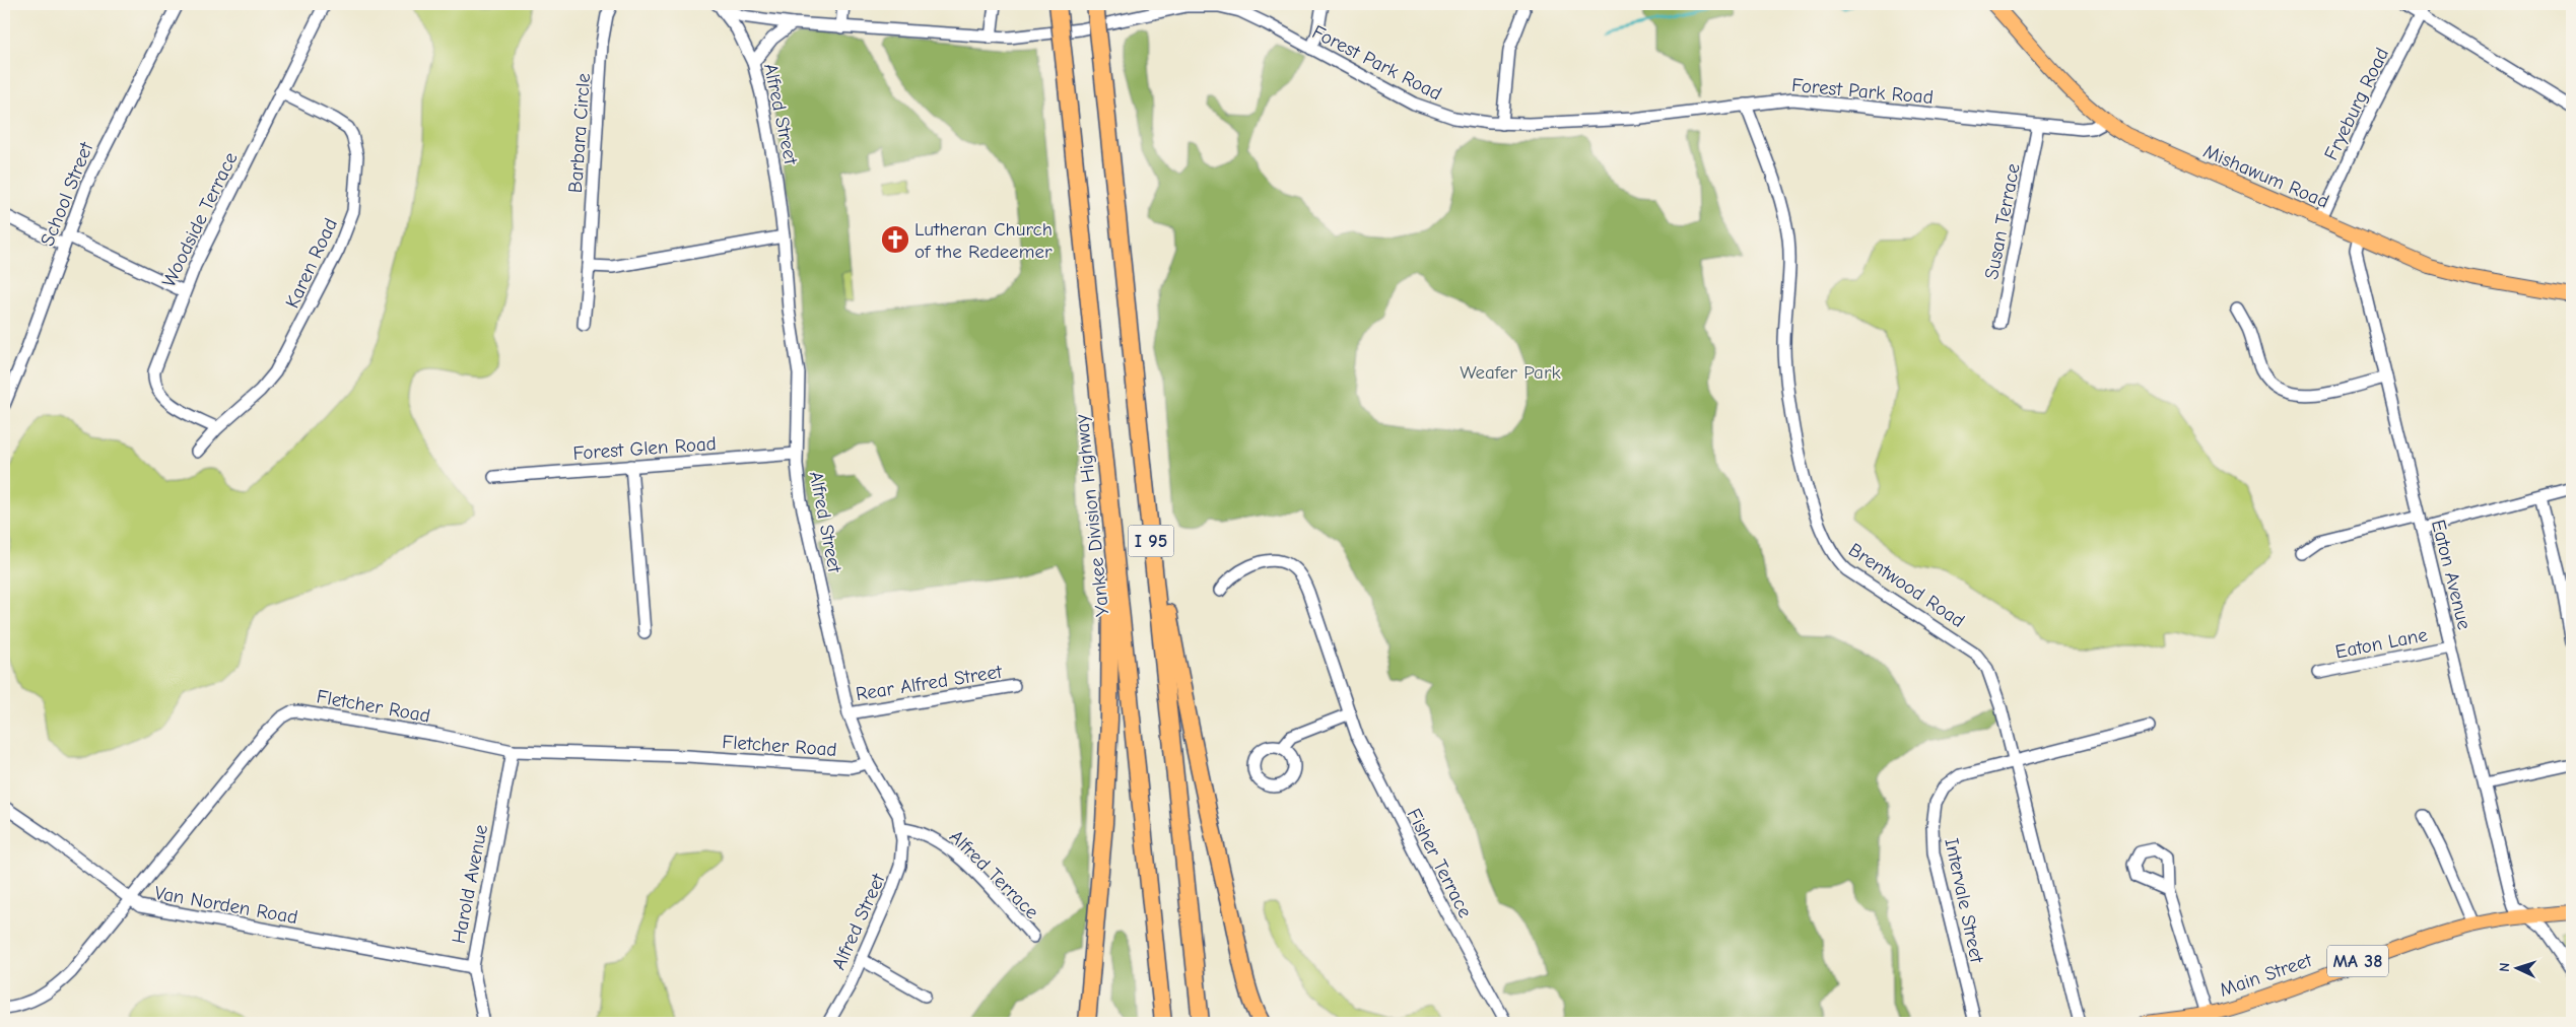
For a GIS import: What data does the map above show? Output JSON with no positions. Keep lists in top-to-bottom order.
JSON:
{
  "streets": {
    "highway": ["Yankee Division Highway", "I 95"],
    "main road": ["Mishawum Road", "MA 38", "Main Street"],
    "street": [
      "Forest Park Road",
      "Fryeburg Road",
      "Alfred Street",
      "Barbara Circle",
      "School Street",
      "Woodside Terrace",
      "Susan Terrace",
      "Karen Road",
      "Forest Glen Road",
      "Eaton Avenue",
      "Brentwood Road",
      "Eaton Lane",
      "Rear Alfred Street",
      "Fletcher Road",
      "Fisher Terrace",
      "Alfred Terrace",
      "Harold Avenue",
      "Intervale Street",
      "Van Norden Road"
    ]
  },
  "crossings": [
    ["Forest Park Road", "Alfred Street"],
    ["Forest Park Road", "Mishawum Road"],
    ["Forest Park Road", "Susan Terrace"],
    ["Forest Park Road", "Brentwood Road"],
    ["Fryeburg Road", "Mishawum Road"],
    ["Alfred Street", "Forest Glen Road"],
    ["Alfred Street", "Rear Alfred Street"],
    ["Alfred Street", "Fletcher Road"],
    ["Alfred Street", "Alfred Terrace"],
    ["Mishawum Road", "Eaton Avenue"],
    ["Woodside Terrace", "Karen Road"],
    ["Eaton Avenue", "Eaton Lane"],
    ["Eaton Avenue", "Main Street"],
    ["Brentwood Road", "Intervale Street"],
    ["Fletcher Road", "Harold Avenue"],
    ["Fletcher Road", "Van Norden Road"],
    ["Harold Avenue", "Van Norden Road"]
  ],
  "parks": ["Weafer Park"],
  "places": {
    "church": ["Lutheran Church of the Redeemer"]
  },
  "north": "left"
}
